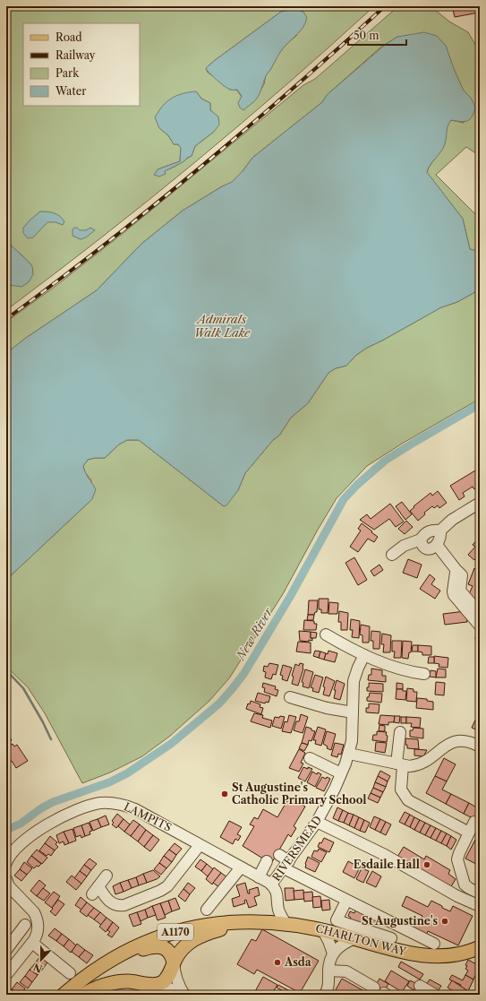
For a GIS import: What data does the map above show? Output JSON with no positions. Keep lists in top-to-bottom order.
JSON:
{
  "streets": {
    "main road": ["A1170", "CHARLTON WAY"],
    "street": ["LAMPITS", "RIVERSMEAD"]
  },
  "crossings": [
    ["LAMPITS", "RIVERSMEAD"]
  ],
  "water": ["Admirals Walk Lake", "New River"],
  "places": [
    "St Augustine's Catholic Primary School",
    "Esdaile Hall",
    "St Augustine's",
    "Asda"
  ],
  "legend": [
    "Road",
    "Railway",
    "Park",
    "Water"
  ],
  "scale_bar": "50 m",
  "north": "bottom"
}
